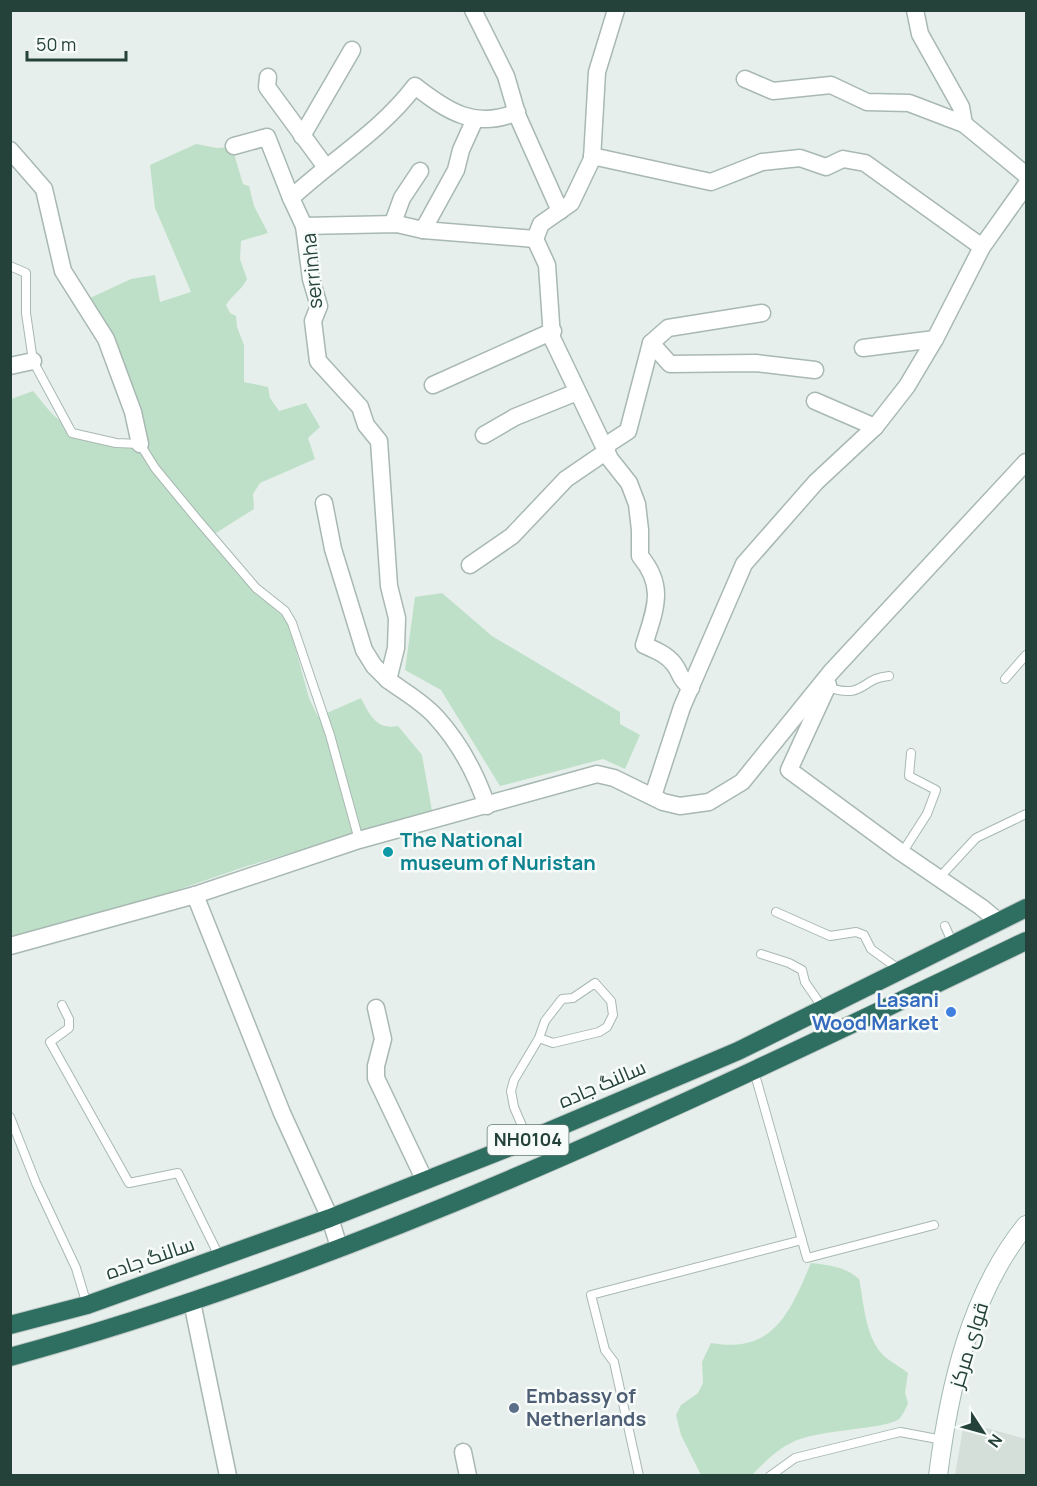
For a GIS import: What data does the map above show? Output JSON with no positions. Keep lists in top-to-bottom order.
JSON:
{
  "streets": {
    "highway": ["سالنگ جاده", "NH0104"],
    "main road": ["قوای مرکز"],
    "street": ["serrinha"]
  },
  "places": ["The National museum of Nuristan", "Lasani Wood Market", "Embassy of Netherlands"],
  "scale_bar": "50 m",
  "north": "bottom right"
}
